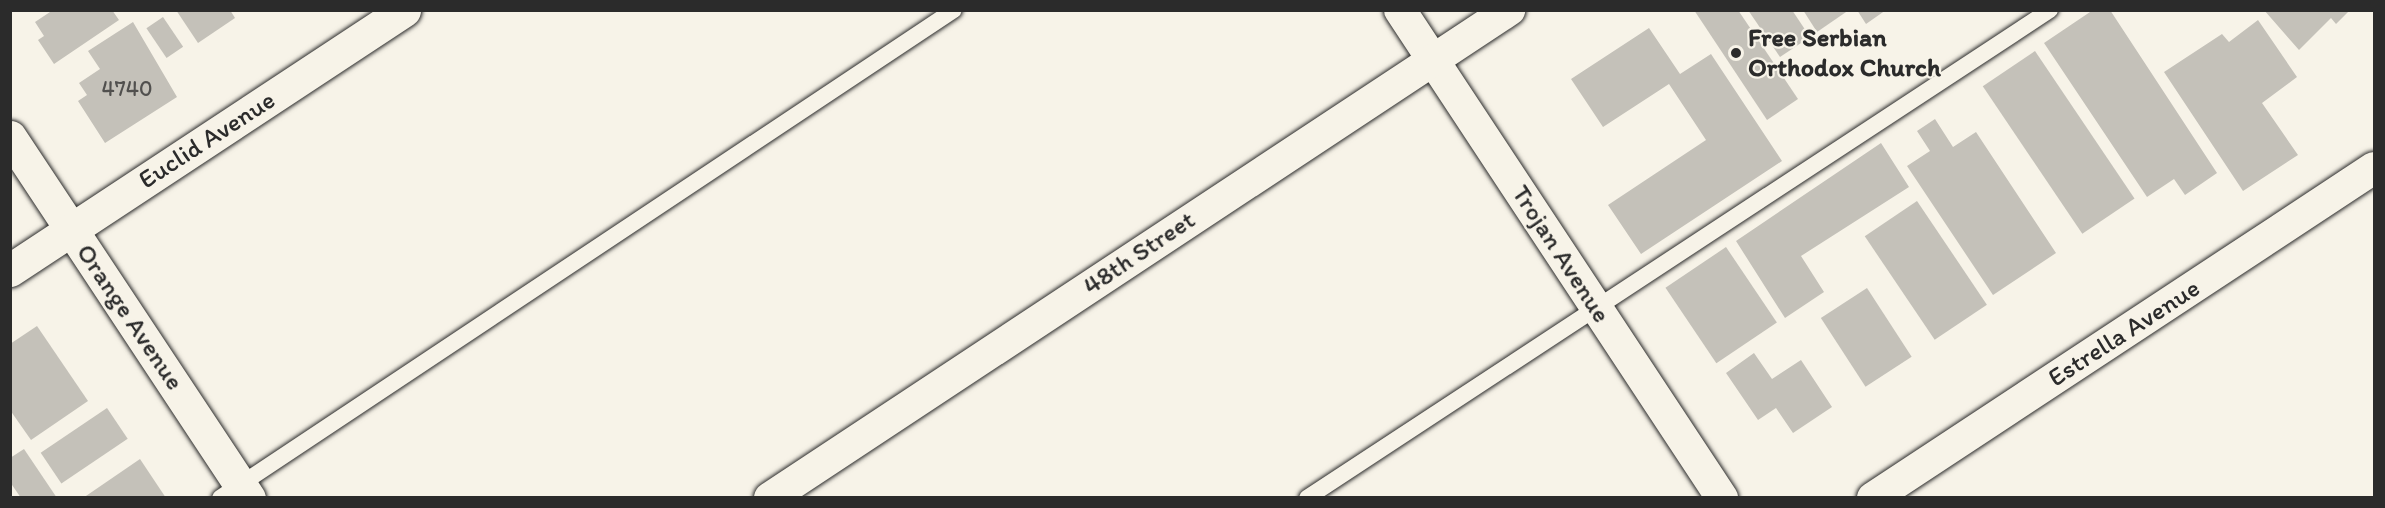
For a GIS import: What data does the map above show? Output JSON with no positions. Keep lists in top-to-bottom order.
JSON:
{
  "streets": {
    "main road": ["Euclid Avenue", "Orange Avenue"],
    "street": ["48th Street", "Trojan Avenue", "Estrella Avenue"]
  },
  "crossings": [
    ["Euclid Avenue", "Orange Avenue"],
    ["48th Street", "Trojan Avenue"]
  ],
  "places": ["Free Serbian Orthodox Church"],
  "house_numbers": ["4740"]
}
